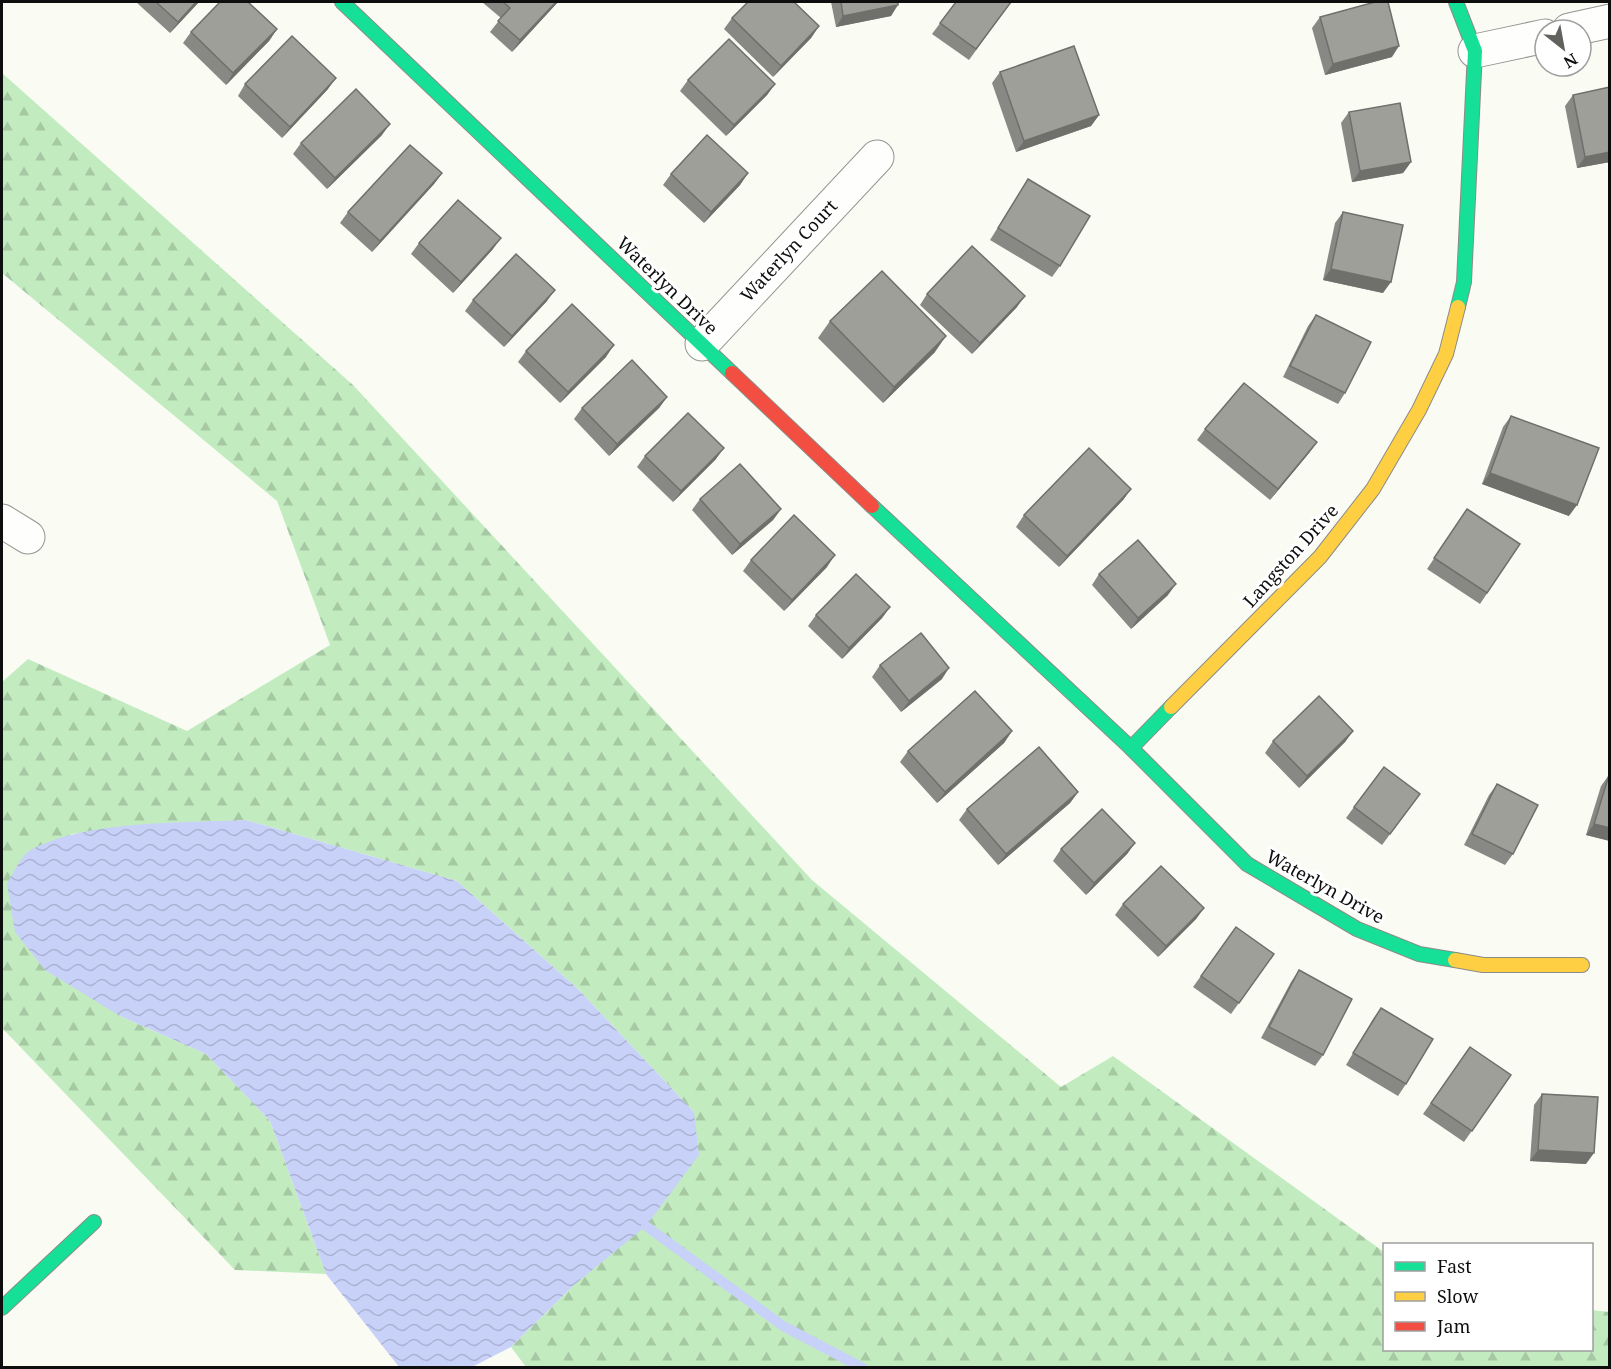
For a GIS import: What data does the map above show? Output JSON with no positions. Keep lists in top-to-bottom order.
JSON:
{
  "streets": {
    "street": ["Waterlyn Court", "Waterlyn Drive", "Langston Drive"]
  },
  "crossings": [
    ["Waterlyn Court", "Waterlyn Drive"],
    ["Waterlyn Drive", "Langston Drive"]
  ],
  "legend": ["Fast", "Slow", "Jam"],
  "north": "bottom right"
}
